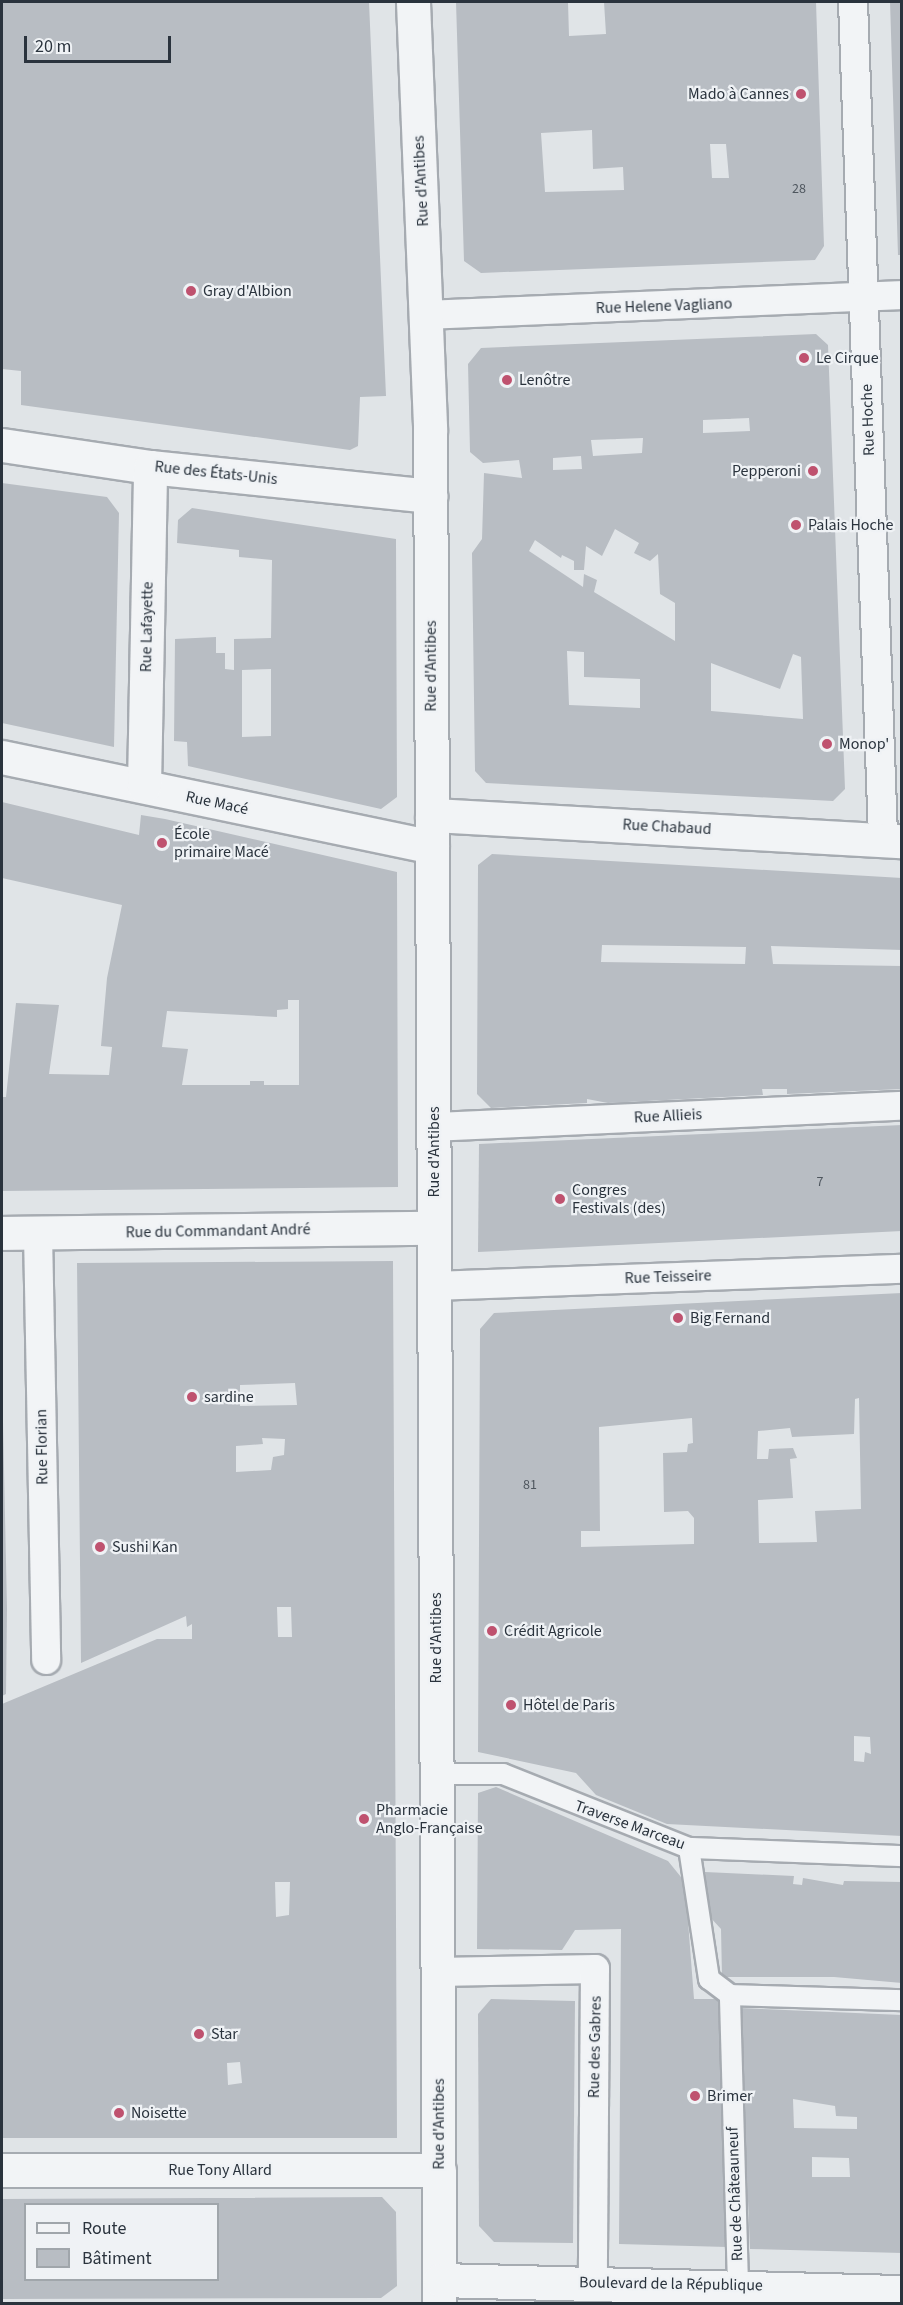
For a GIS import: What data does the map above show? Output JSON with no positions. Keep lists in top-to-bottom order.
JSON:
{
  "streets": {
    "street": [
      "Rue d'Antibes",
      "Rue Helene Vagliano",
      "Rue Hoche",
      "Rue des États-Unis",
      "Rue Lafayette",
      "Rue Macé",
      "Rue Chabaud",
      "Rue Allieis",
      "Rue du Commandant André",
      "Rue Teisseire",
      "Rue Florian",
      "Rue des Gabres",
      "Rue Tony Allard",
      "Boulevard de la République"
    ],
    "lane": ["Traverse Marceau", "Rue de Châteauneuf"]
  },
  "crossings": [
    ["Rue d'Antibes", "Rue Helene Vagliano"],
    ["Rue d'Antibes", "Rue des États-Unis"],
    ["Rue d'Antibes", "Rue Macé"],
    ["Rue d'Antibes", "Rue Chabaud"],
    ["Rue d'Antibes", "Rue Allieis"],
    ["Rue d'Antibes", "Rue du Commandant André"],
    ["Rue d'Antibes", "Rue Teisseire"],
    ["Rue d'Antibes", "Traverse Marceau"],
    ["Rue d'Antibes", "Rue des Gabres"],
    ["Rue d'Antibes", "Rue Tony Allard"],
    ["Rue d'Antibes", "Boulevard de la République"],
    ["Rue Helene Vagliano", "Rue Hoche"],
    ["Rue Hoche", "Rue Chabaud"],
    ["Rue des États-Unis", "Rue Lafayette"],
    ["Rue Lafayette", "Rue Macé"],
    ["Rue du Commandant André", "Rue Florian"],
    ["Rue des Gabres", "Boulevard de la République"],
    ["Rue de Châteauneuf", "Boulevard de la République"]
  ],
  "places": [
    "Mado à Cannes",
    "Gray d'Albion",
    "Le Cirque",
    "Lenôtre",
    "Pepperoni",
    "Palais Hoche",
    "Monop'",
    "École primaire Macé",
    "Congres Festivals (des)",
    "Big Fernand",
    "sardine",
    "Sushi Kan",
    "Crédit Agricole",
    "Hôtel de Paris",
    "Pharmacie Anglo-Française",
    "Star",
    "Brimer",
    "Noisette"
  ],
  "house_numbers": ["28", "7", "81"],
  "legend": ["Route", "Bâtiment"],
  "scale_bar": "20 m"
}
